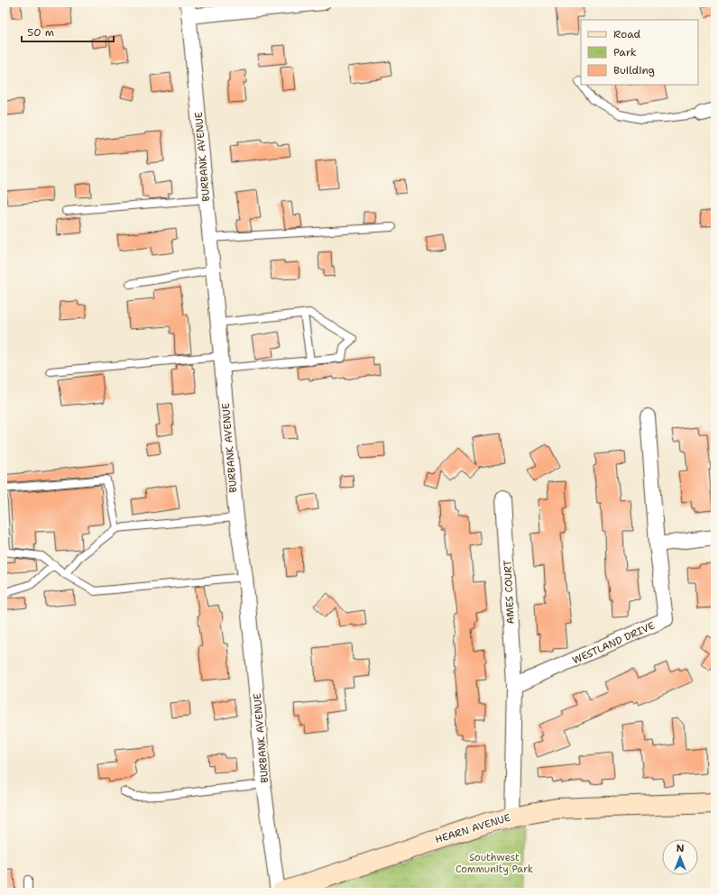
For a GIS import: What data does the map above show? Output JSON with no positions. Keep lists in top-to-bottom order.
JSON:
{
  "streets": {
    "main road": ["HEARN AVENUE"],
    "street": ["BURBANK AVENUE", "AMES COURT", "WESTLAND DRIVE"]
  },
  "crossings": [
    ["AMES COURT", "WESTLAND DRIVE"]
  ],
  "parks": ["Southwest Community Park"],
  "legend": ["Road", "Park", "Building"],
  "scale_bar": "50 m",
  "north": "top"
}
